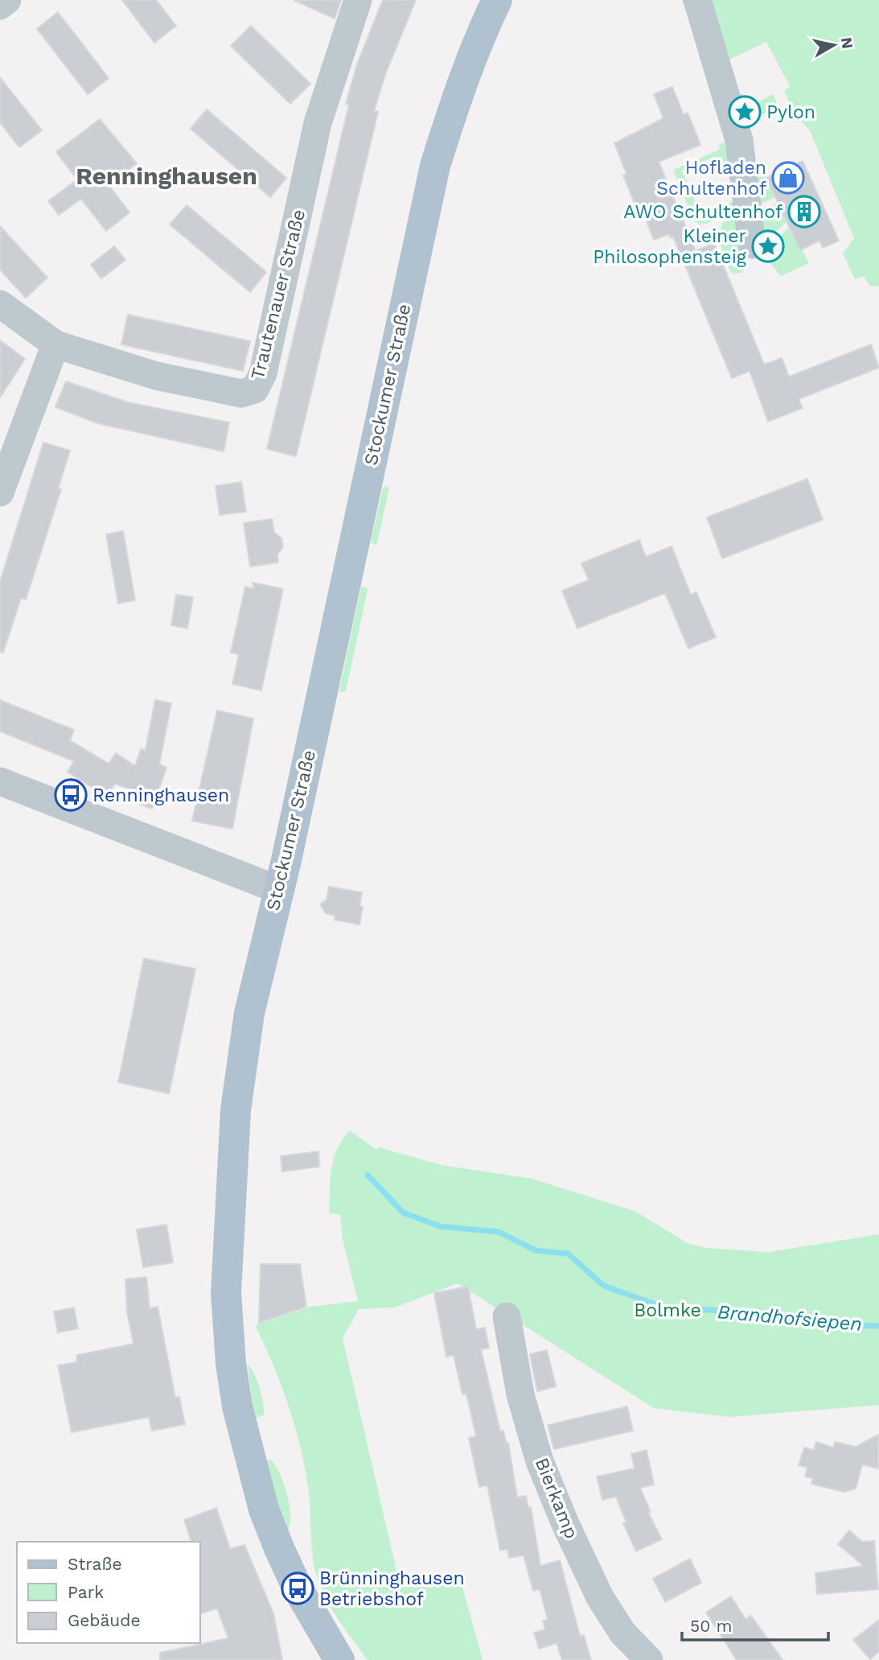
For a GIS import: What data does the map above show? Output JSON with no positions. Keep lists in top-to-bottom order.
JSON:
{
  "streets": {
    "main road": ["Stockumer Straße"],
    "street": ["Trautenauer Straße", "Bierkamp"]
  },
  "districts": ["Renninghausen"],
  "water": ["Brandhofsiepen"],
  "parks": ["Bolmke"],
  "places": {
    "place": ["Pylon", "Kleiner Philosophensteig"],
    "shop": ["Hofladen Schultenhof"],
    "building": ["AWO Schultenhof"],
    "bus stop": ["Renninghausen", "Brünninghausen Betriebshof"]
  },
  "legend": ["Straße", "Park", "Gebäude"],
  "scale_bar": "50 m",
  "north": "right"
}
